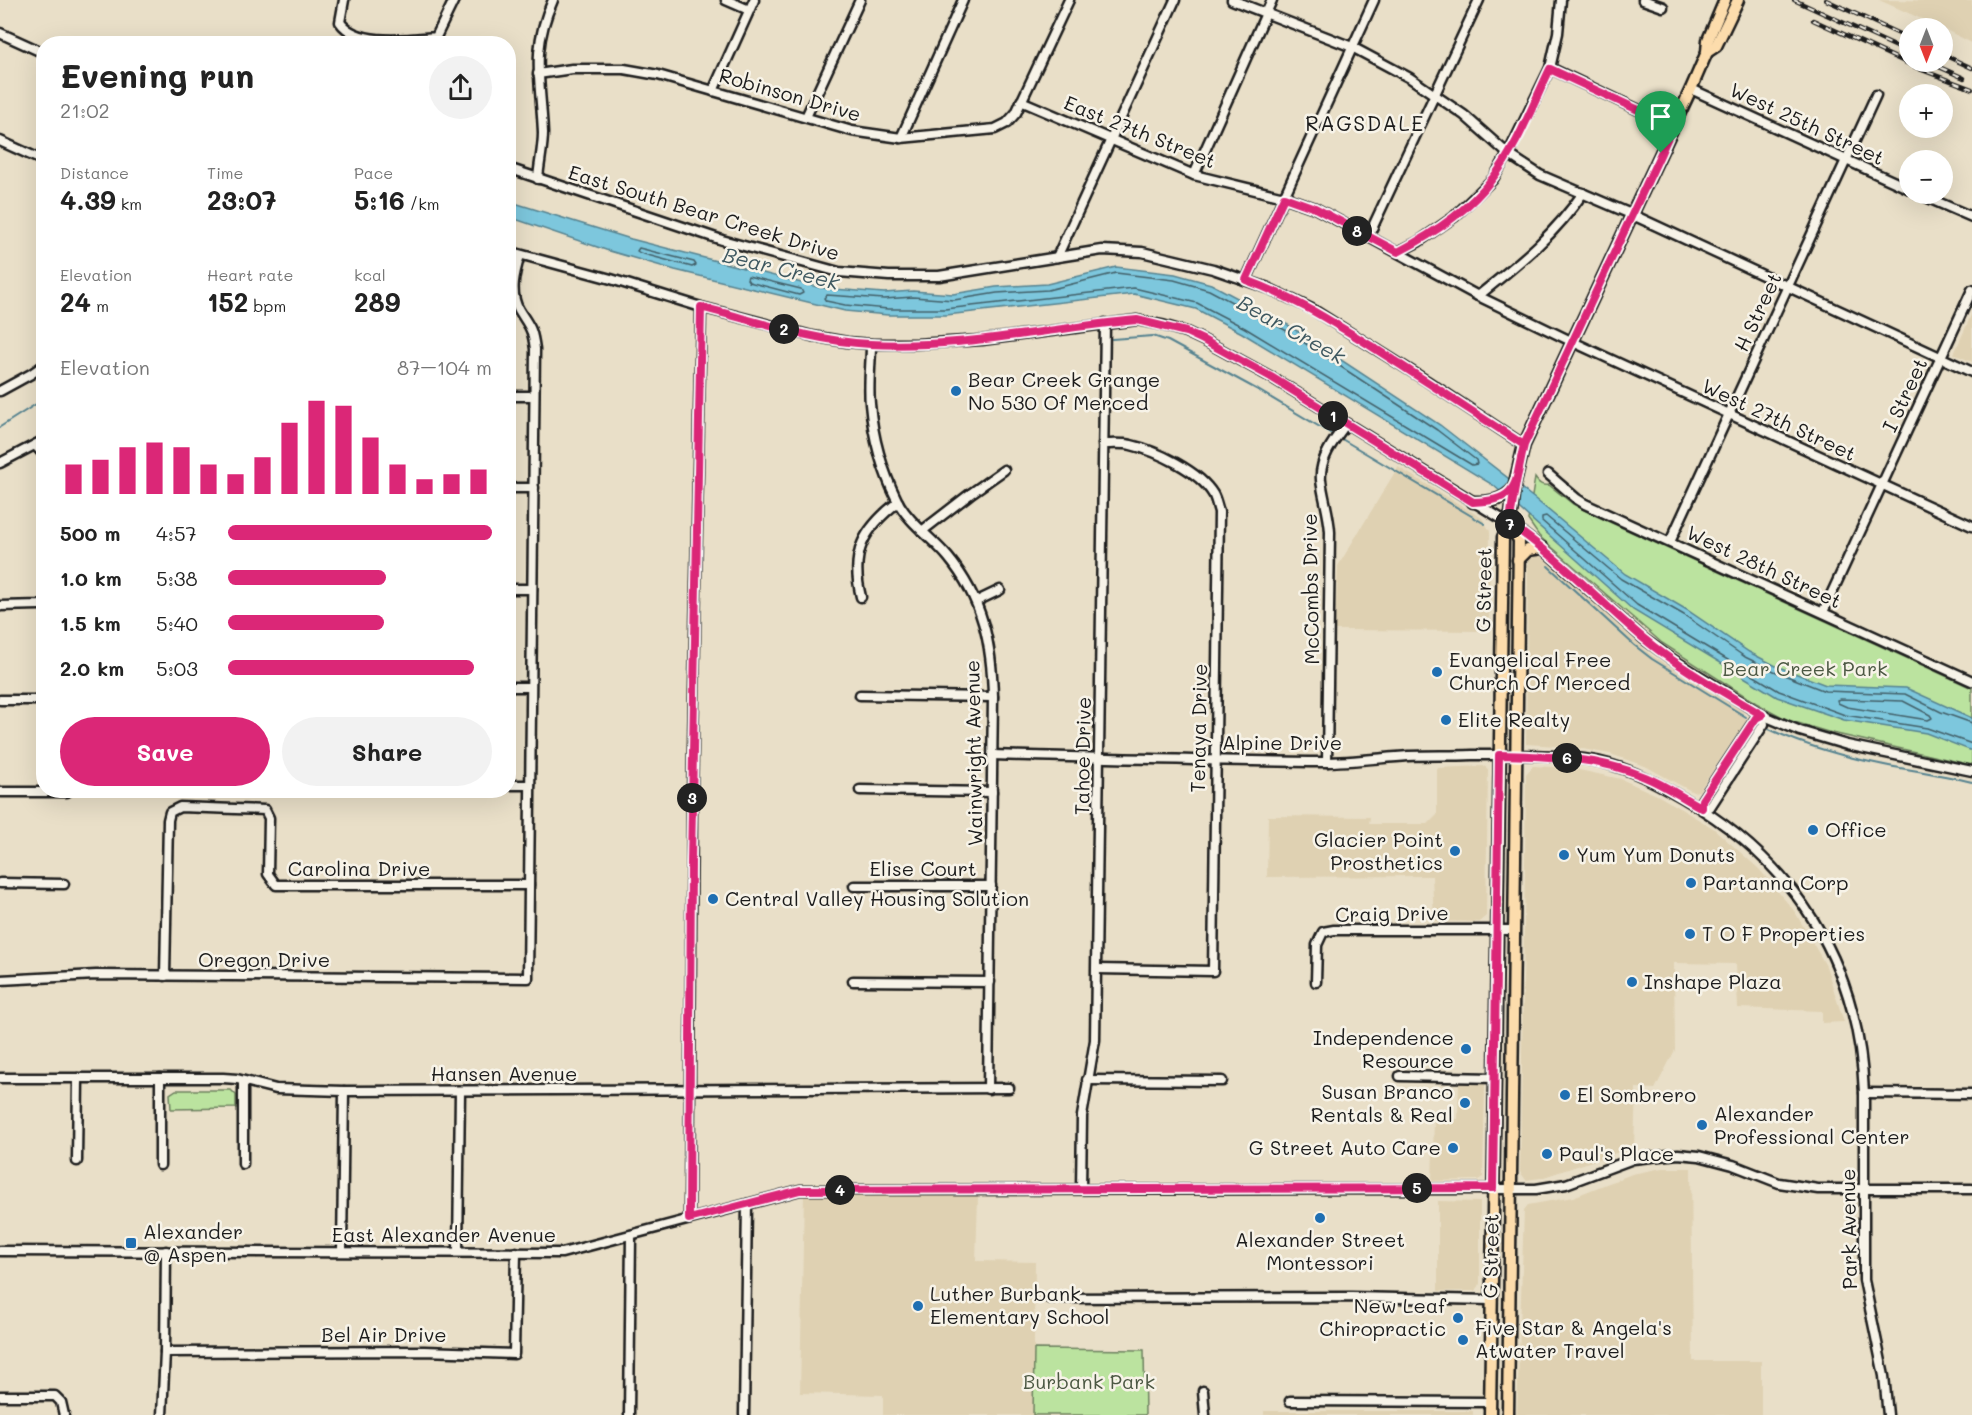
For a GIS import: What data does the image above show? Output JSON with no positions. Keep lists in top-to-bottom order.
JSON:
{
  "streets": {
    "main road": ["G Street"],
    "street": [
      "Robinson Drive",
      "West 25th Street",
      "East 27th Street",
      "East South Bear Creek Drive",
      "H Street",
      "I Street",
      "West 27th Street",
      "West 28th Street",
      "McCombs Drive",
      "Tenaya Drive",
      "Alpine Drive",
      "Wainwright Avenue",
      "Tahoe Drive",
      "Carolina Drive",
      "Elise Court",
      "Craig Drive",
      "Oregon Drive",
      "Hansen Avenue",
      "Park Avenue",
      "East Alexander Avenue",
      "Bel Air Drive"
    ]
  },
  "crossings": [
    ["Robinson Drive", "East 27th Street"],
    ["West 25th Street", "H Street"],
    ["West 25th Street", "G Street"],
    ["East 27th Street", "West 27th Street"],
    ["East 27th Street", "G Street"],
    ["East South Bear Creek Drive", "G Street"],
    ["H Street", "West 27th Street"],
    ["H Street", "West 28th Street"],
    ["I Street", "West 27th Street"],
    ["I Street", "West 28th Street"],
    ["West 27th Street", "G Street"],
    ["McCombs Drive", "Alpine Drive"],
    ["G Street", "Alpine Drive"],
    ["G Street", "Craig Drive"],
    ["G Street", "Park Avenue"],
    ["G Street", "East Alexander Avenue"],
    ["Tenaya Drive", "Alpine Drive"],
    ["Tenaya Drive", "Tahoe Drive"],
    ["Alpine Drive", "Wainwright Avenue"],
    ["Alpine Drive", "Tahoe Drive"],
    ["Alpine Drive", "Park Avenue"],
    ["Wainwright Avenue", "Elise Court"],
    ["Wainwright Avenue", "Hansen Avenue"],
    ["Tahoe Drive", "East Alexander Avenue"],
    ["Carolina Drive", "Oregon Drive"],
    ["Park Avenue", "East Alexander Avenue"],
    ["East Alexander Avenue", "Bel Air Drive"]
  ],
  "districts": ["RAGSDALE"],
  "water": ["Bear Creek"],
  "parks": ["Bear Creek Park", "Burbank Park"],
  "places": {
    "other": [
      "Bear Creek Grange No 530 Of Merced",
      "Evangelical Free Church Of Merced",
      "Elite Realty",
      "Office",
      "Glacier Point Prosthetics",
      "Yum Yum Donuts",
      "Partanna Corp",
      "Central Valley Housing Solution",
      "T O F Properties",
      "Inshape Plaza",
      "Independence Resource",
      "El Sombrero",
      "Susan Branco Rentals & Real",
      "Alexander Professional Center",
      "G Street Auto Care",
      "Paul's Place",
      "Alexander Street Montessori",
      "Luther Burbank Elementary School",
      "New Leaf Chiropractic",
      "Five Star & Angela's Atwater Travel"
    ],
    "transit": ["Alexander @ Aspen"]
  },
  "north": "bottom",
  "page": {
    "map_buttons": ["+", "−"],
    "heading": ["Evening run", "21:02"],
    "stats": [
      ["Distance", "4.39 km"],
      ["Time", "23:07"],
      ["Pace", "5:16 /km"],
      ["Elevation", "24 m"],
      ["Heart rate", "152 bpm"],
      ["kcal", "289"]
    ],
    "pins": [
      "8",
      "2",
      "1",
      "7",
      "6",
      "3",
      "5",
      "4"
    ],
    "chart": ["Elevation", "87–104 m"],
    "list": [
      {
        "name": "500 m",
        "note": "4:57"
      },
      {
        "name": "1.0 km",
        "note": "5:38"
      },
      {
        "name": "1.5 km",
        "note": "5:40"
      },
      {
        "name": "2.0 km",
        "note": "5:03"
      }
    ],
    "buttons": ["Save", "Share"]
  }
}
